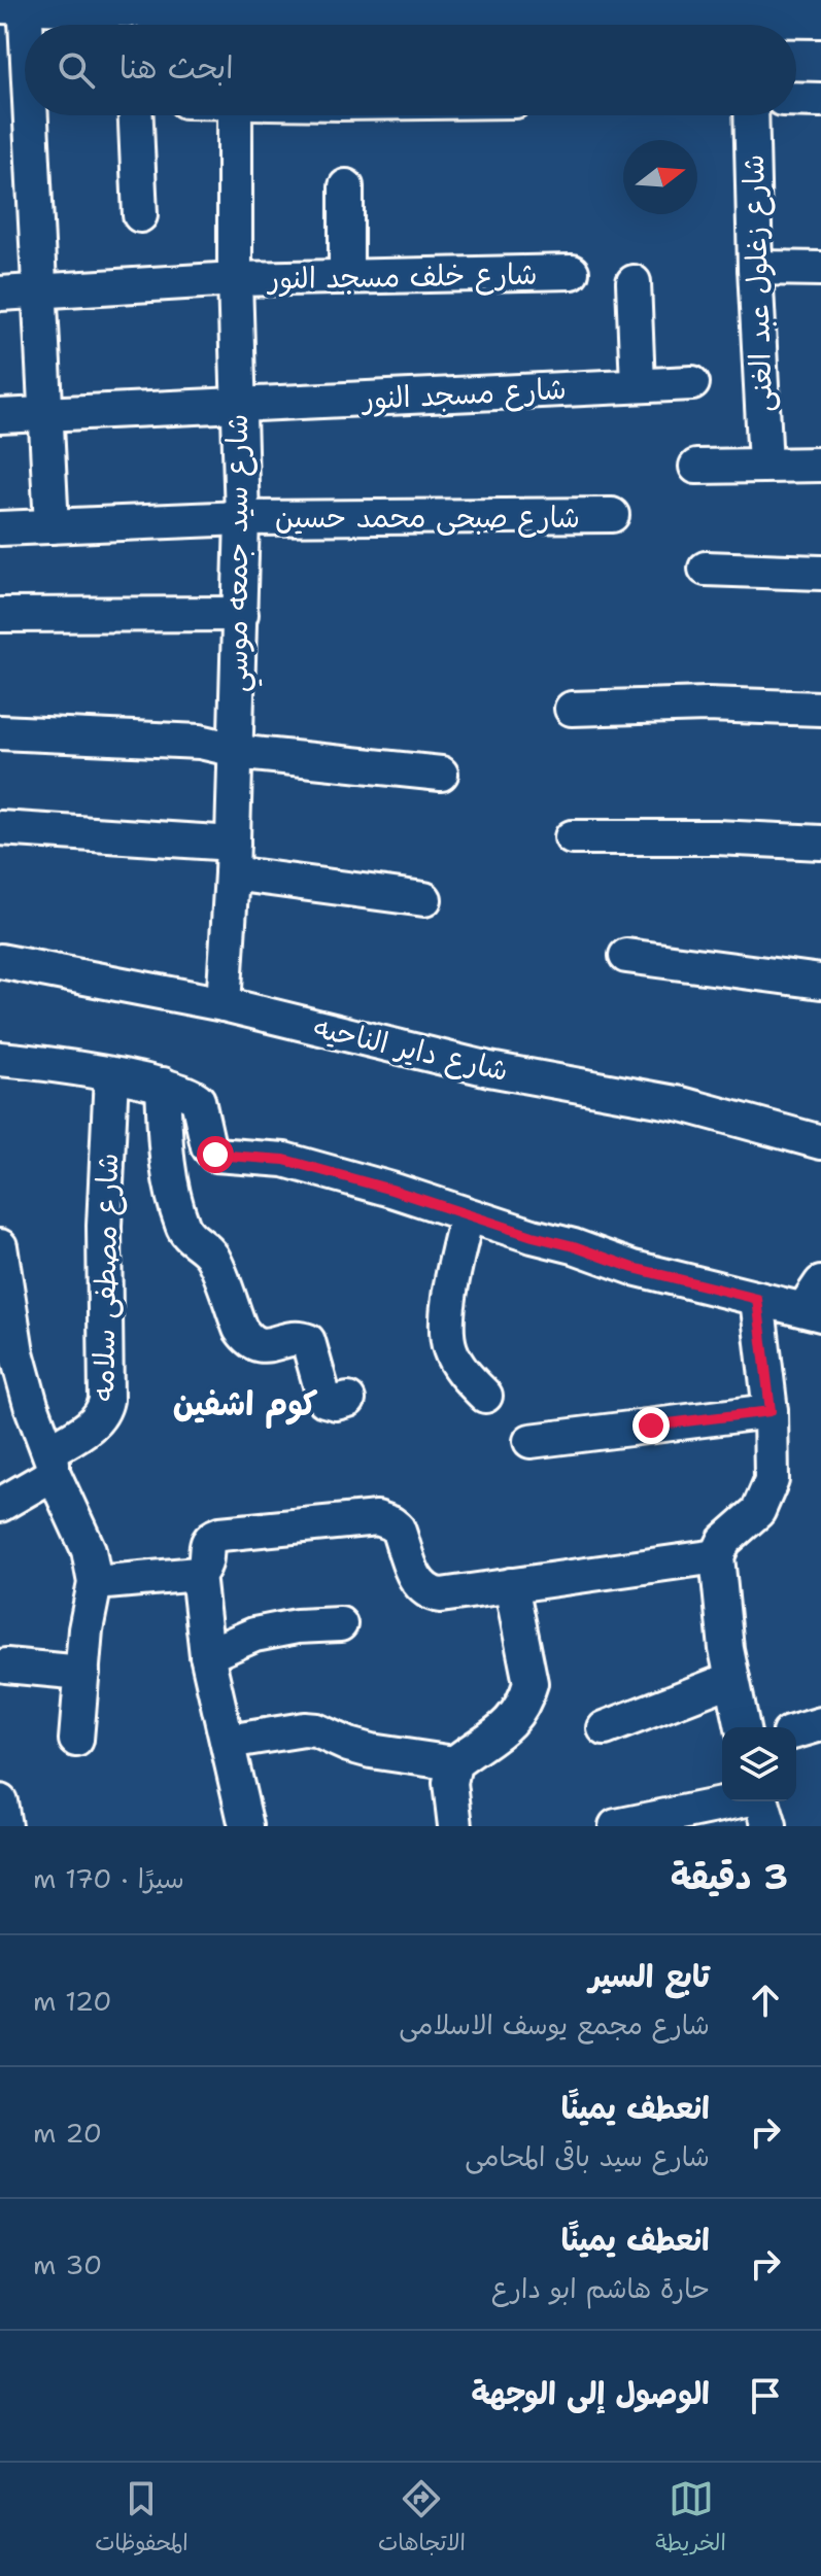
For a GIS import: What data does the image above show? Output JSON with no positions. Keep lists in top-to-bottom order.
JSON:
{
  "streets": {
    "street": [
      "شارع خلف مسجد النور",
      "شارع زغلول عبد الغنى",
      "شارع مسجد النور",
      "شارع صبحى محمد حسين",
      "شارع سيد جمعه موسي",
      "شارع داير الناحيه",
      "شارع مصطفى سلامه"
    ]
  },
  "crossings": [
    ["شارع خلف مسجد النور", "شارع سيد جمعه موسي"],
    ["شارع مسجد النور", "شارع سيد جمعه موسي"],
    ["شارع صبحى محمد حسين", "شارع سيد جمعه موسي"],
    ["شارع سيد جمعه موسي", "شارع داير الناحيه"]
  ],
  "districts": ["كوم اشفين"],
  "north": "right",
  "page": {
    "search": "ابحث هنا",
    "heading": ["3 دقيقة", "سيرًا · 170 m"],
    "list": [
      ["تابع السير", "شارع مجمع يوسف الاسلامى", "120 m"],
      ["انعطف يمينًا", "شارع سيد باقى المحامى", "20 m"],
      ["انعطف يمينًا", "حارة هاشم ابو دارع", "30 m"],
      "الوصول إلى الوجهة"
    ],
    "nav": ["الخريطة", "الاتجاهات", "المحفوظات"]
  }
}
